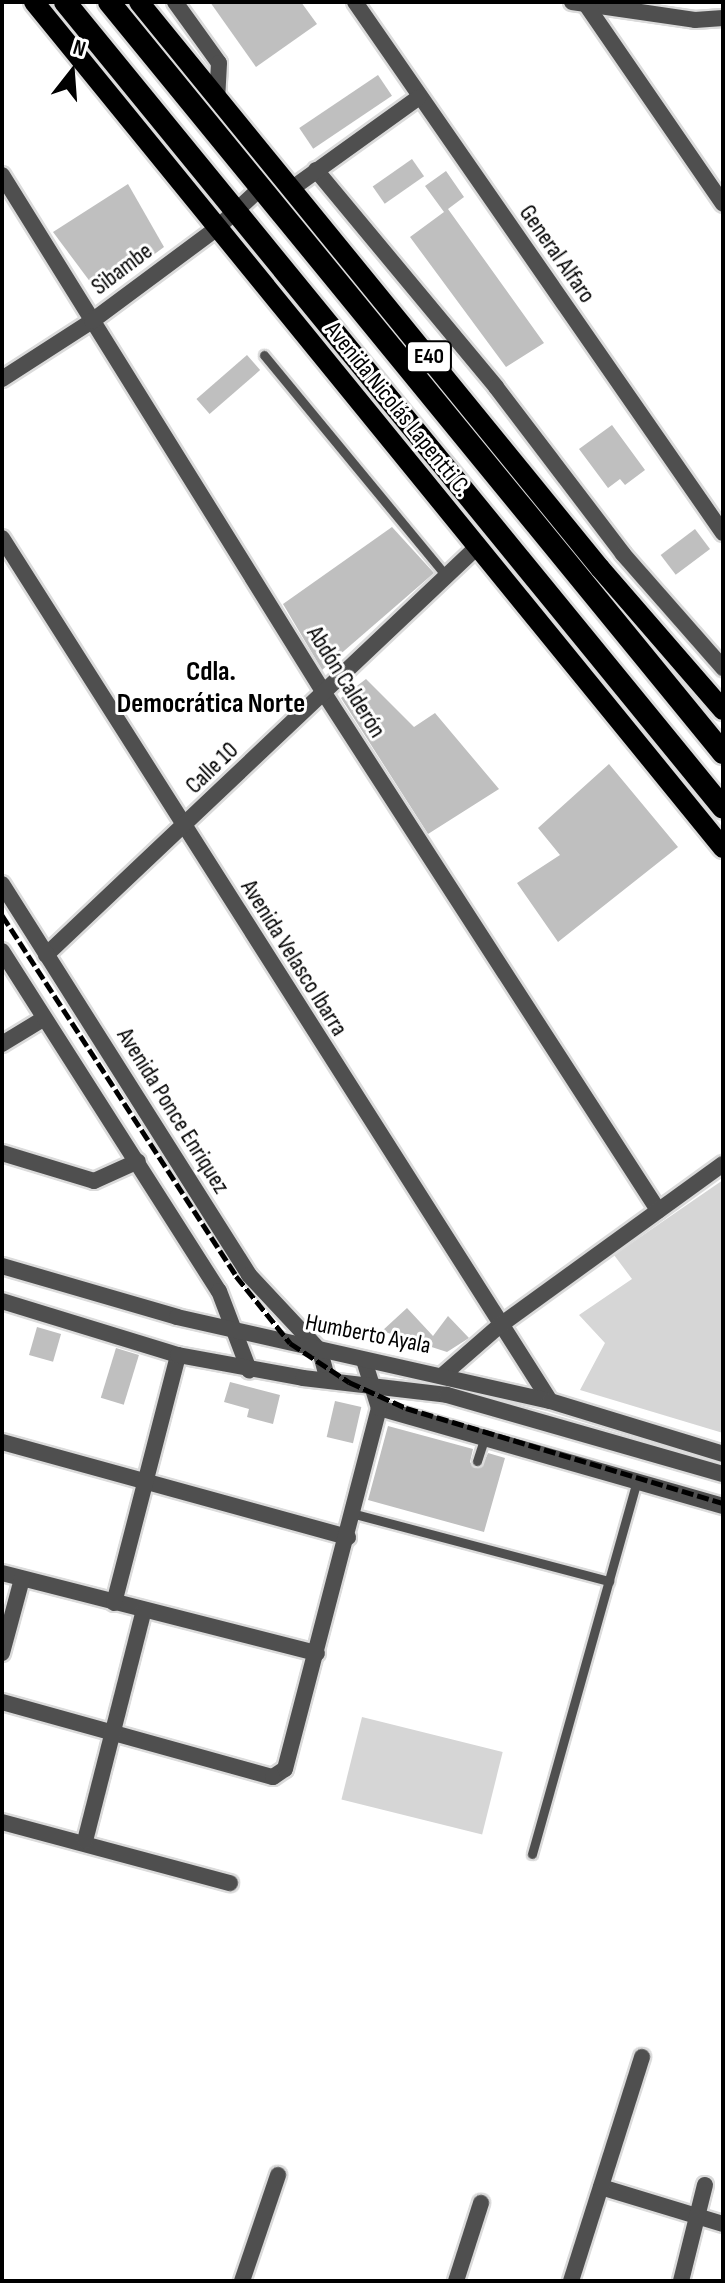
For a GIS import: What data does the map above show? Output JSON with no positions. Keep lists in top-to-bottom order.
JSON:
{
  "streets": {
    "highway": ["E40", "Avenida Nicolás Lapentti C."],
    "street": [
      "General Alfaro",
      "Sibambe",
      "Abdón Calderón",
      "Calle 10",
      "Avenida Velasco Ibarra",
      "Avenida Ponce Enriquez",
      "Humberto Ayala"
    ]
  },
  "crossings": [
    ["Sibambe", "Avenida Nicolás Lapentti C."],
    ["Sibambe", "Abdón Calderón"],
    ["Avenida Nicolás Lapentti C.", "Calle 10"],
    ["Abdón Calderón", "Calle 10"],
    ["Calle 10", "Avenida Velasco Ibarra"],
    ["Calle 10", "Avenida Ponce Enriquez"],
    ["Avenida Velasco Ibarra", "Humberto Ayala"],
    ["Avenida Ponce Enriquez", "Humberto Ayala"]
  ],
  "districts": ["Cdla. Democrática Norte"],
  "north": "top"
}
